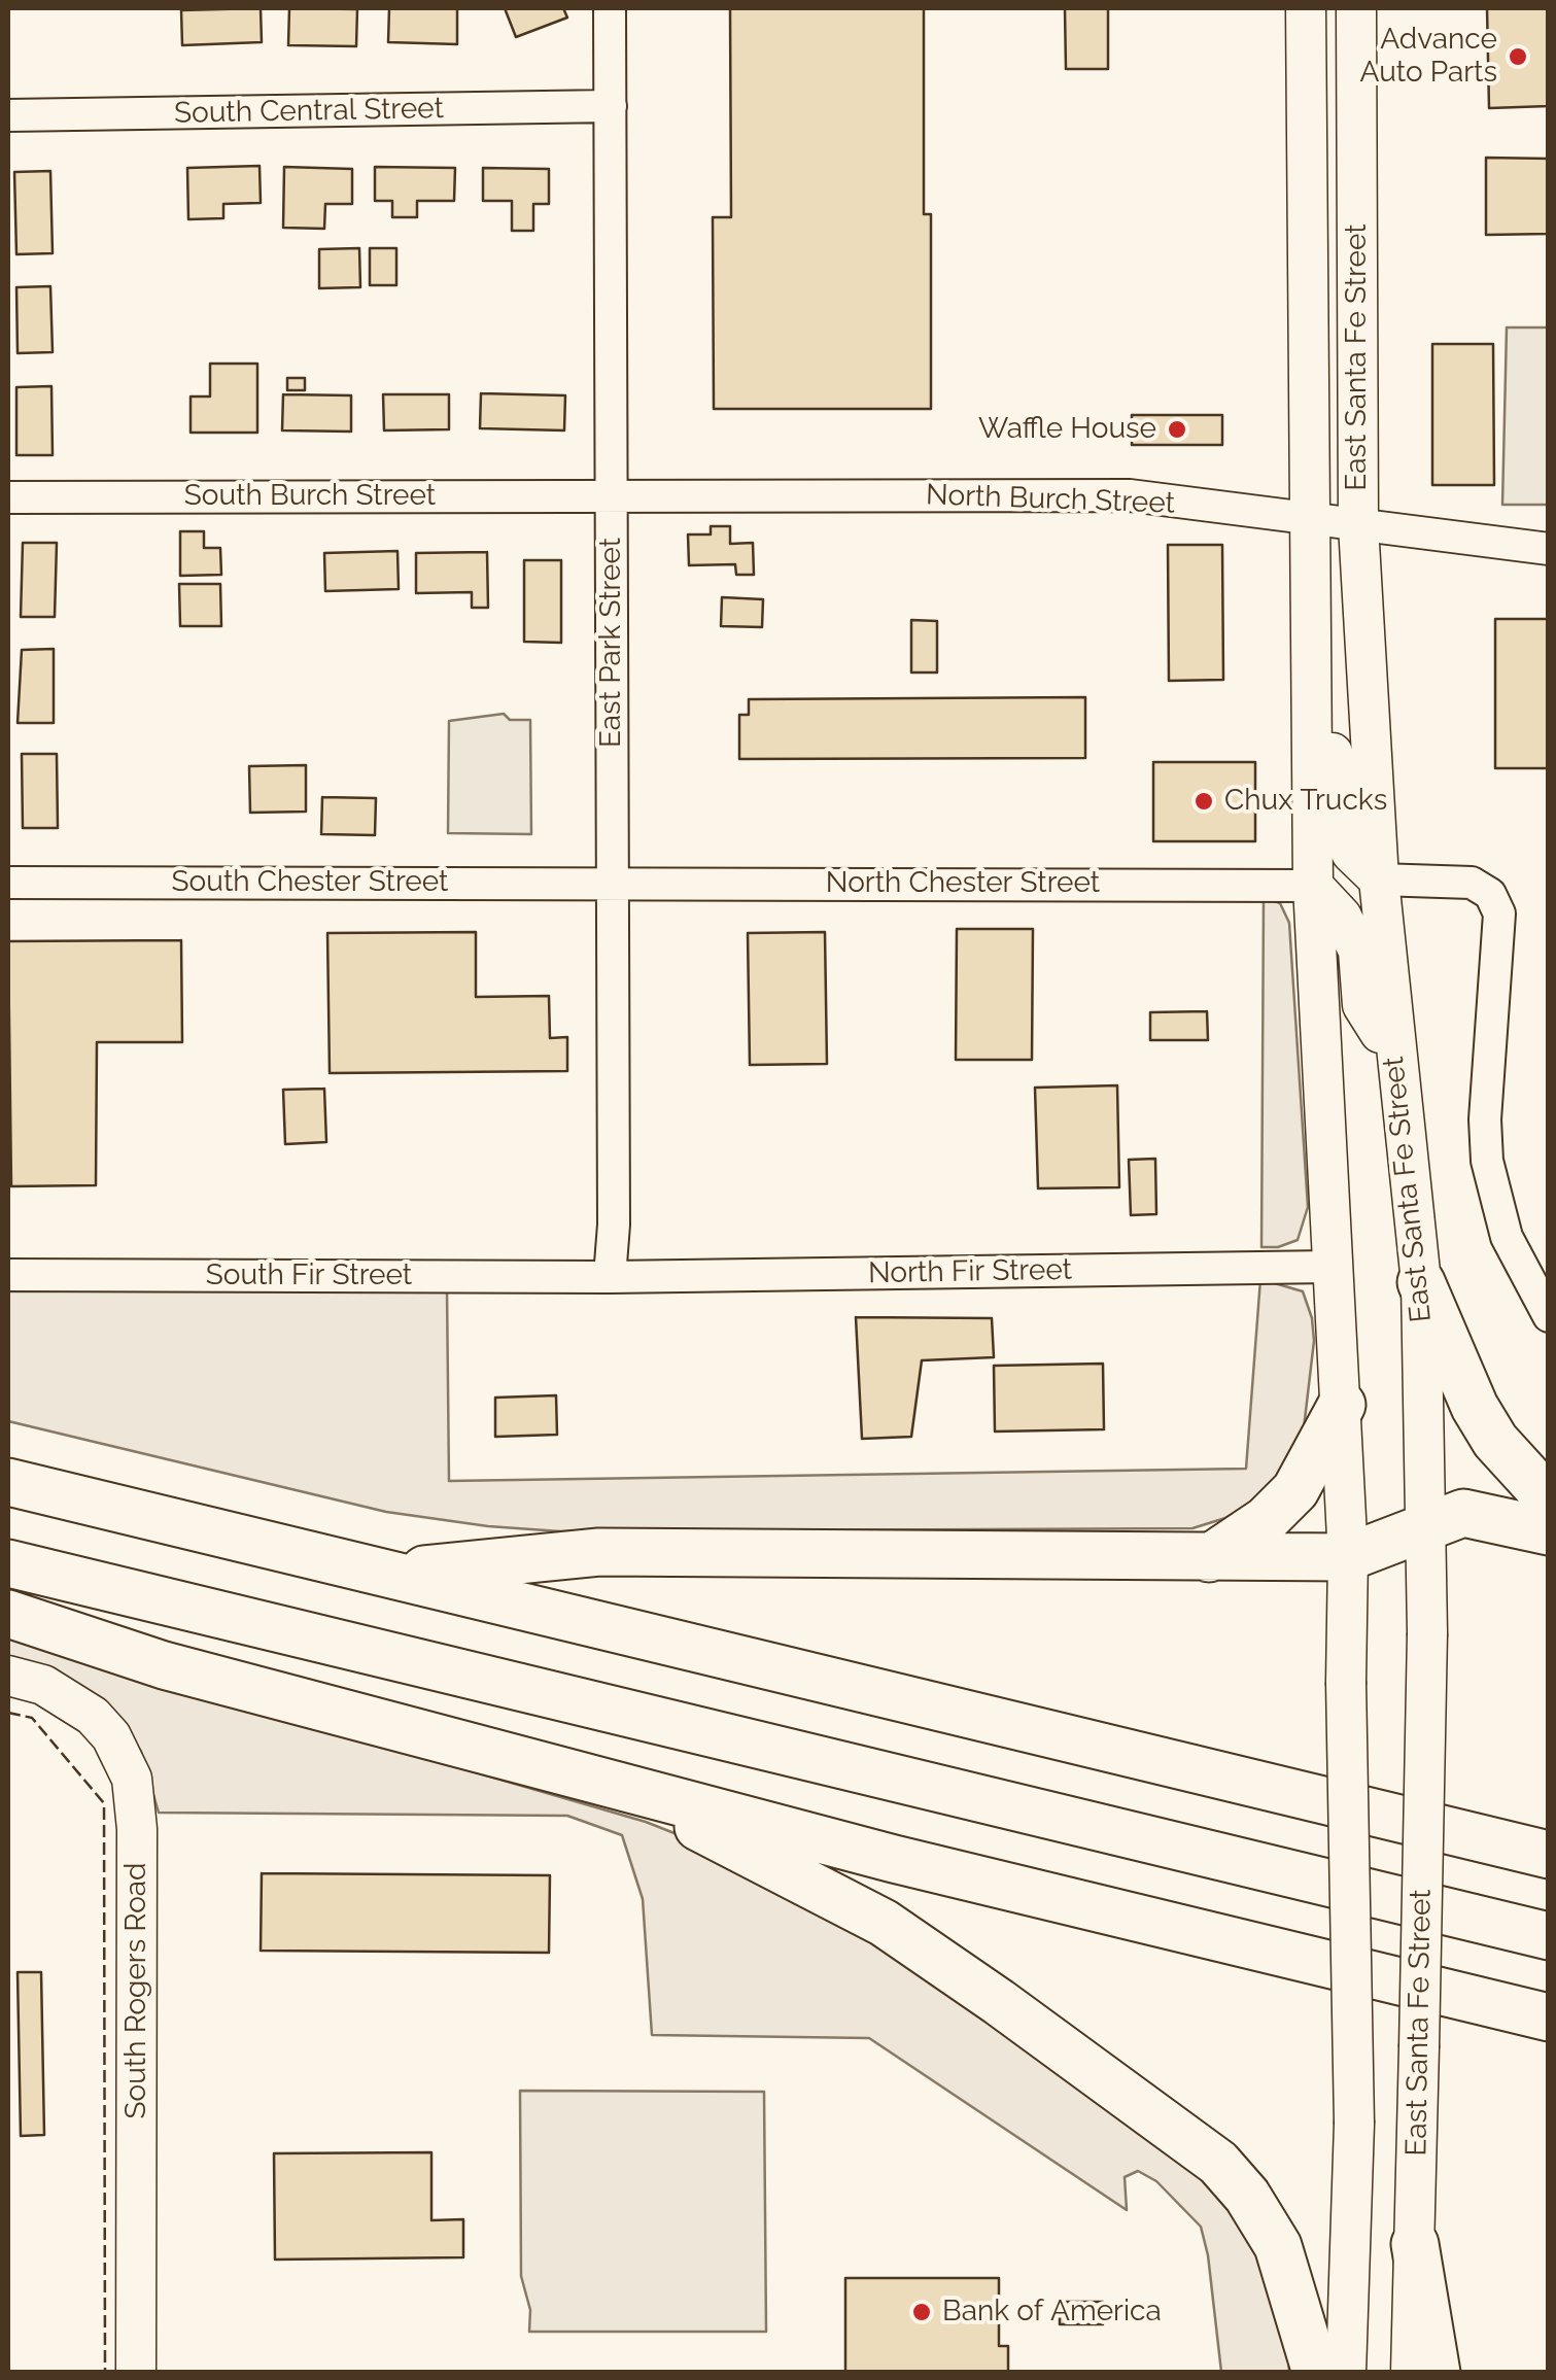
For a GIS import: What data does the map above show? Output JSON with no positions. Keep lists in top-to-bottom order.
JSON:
{
  "streets": {
    "main road": ["East Santa Fe Street", "South Rogers Road"],
    "street": [
      "South Central Street",
      "South Burch Street",
      "North Burch Street",
      "East Park Street",
      "South Chester Street",
      "North Chester Street",
      "North Fir Street",
      "South Fir Street"
    ]
  },
  "crossings": [
    ["South Central Street", "East Park Street"],
    ["East Santa Fe Street", "North Burch Street"],
    ["East Santa Fe Street", "North Chester Street"],
    ["East Santa Fe Street", "North Fir Street"],
    ["South Burch Street", "North Burch Street"],
    ["South Burch Street", "East Park Street"],
    ["North Burch Street", "East Park Street"],
    ["East Park Street", "South Chester Street"],
    ["East Park Street", "North Chester Street"],
    ["East Park Street", "North Fir Street"],
    ["East Park Street", "South Fir Street"],
    ["South Chester Street", "North Chester Street"],
    ["North Fir Street", "South Fir Street"]
  ],
  "places": [
    "Advance Auto Parts",
    "Waffle House",
    "Chux Trucks",
    "Bank of America"
  ]
}
